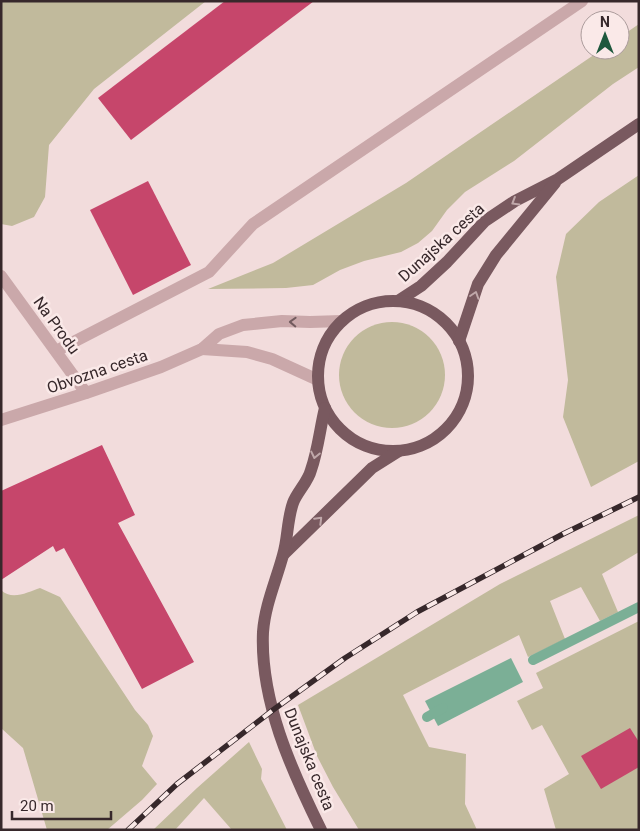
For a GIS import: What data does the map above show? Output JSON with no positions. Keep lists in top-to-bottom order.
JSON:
{
  "streets": {
    "main road": ["Dunajska cesta"],
    "street": ["Na Produ", "Obvozna cesta"]
  },
  "crossings": [
    ["Dunajska cesta", "Obvozna cesta"],
    ["Na Produ", "Obvozna cesta"]
  ],
  "scale_bar": "20 m",
  "north": "top"
}
